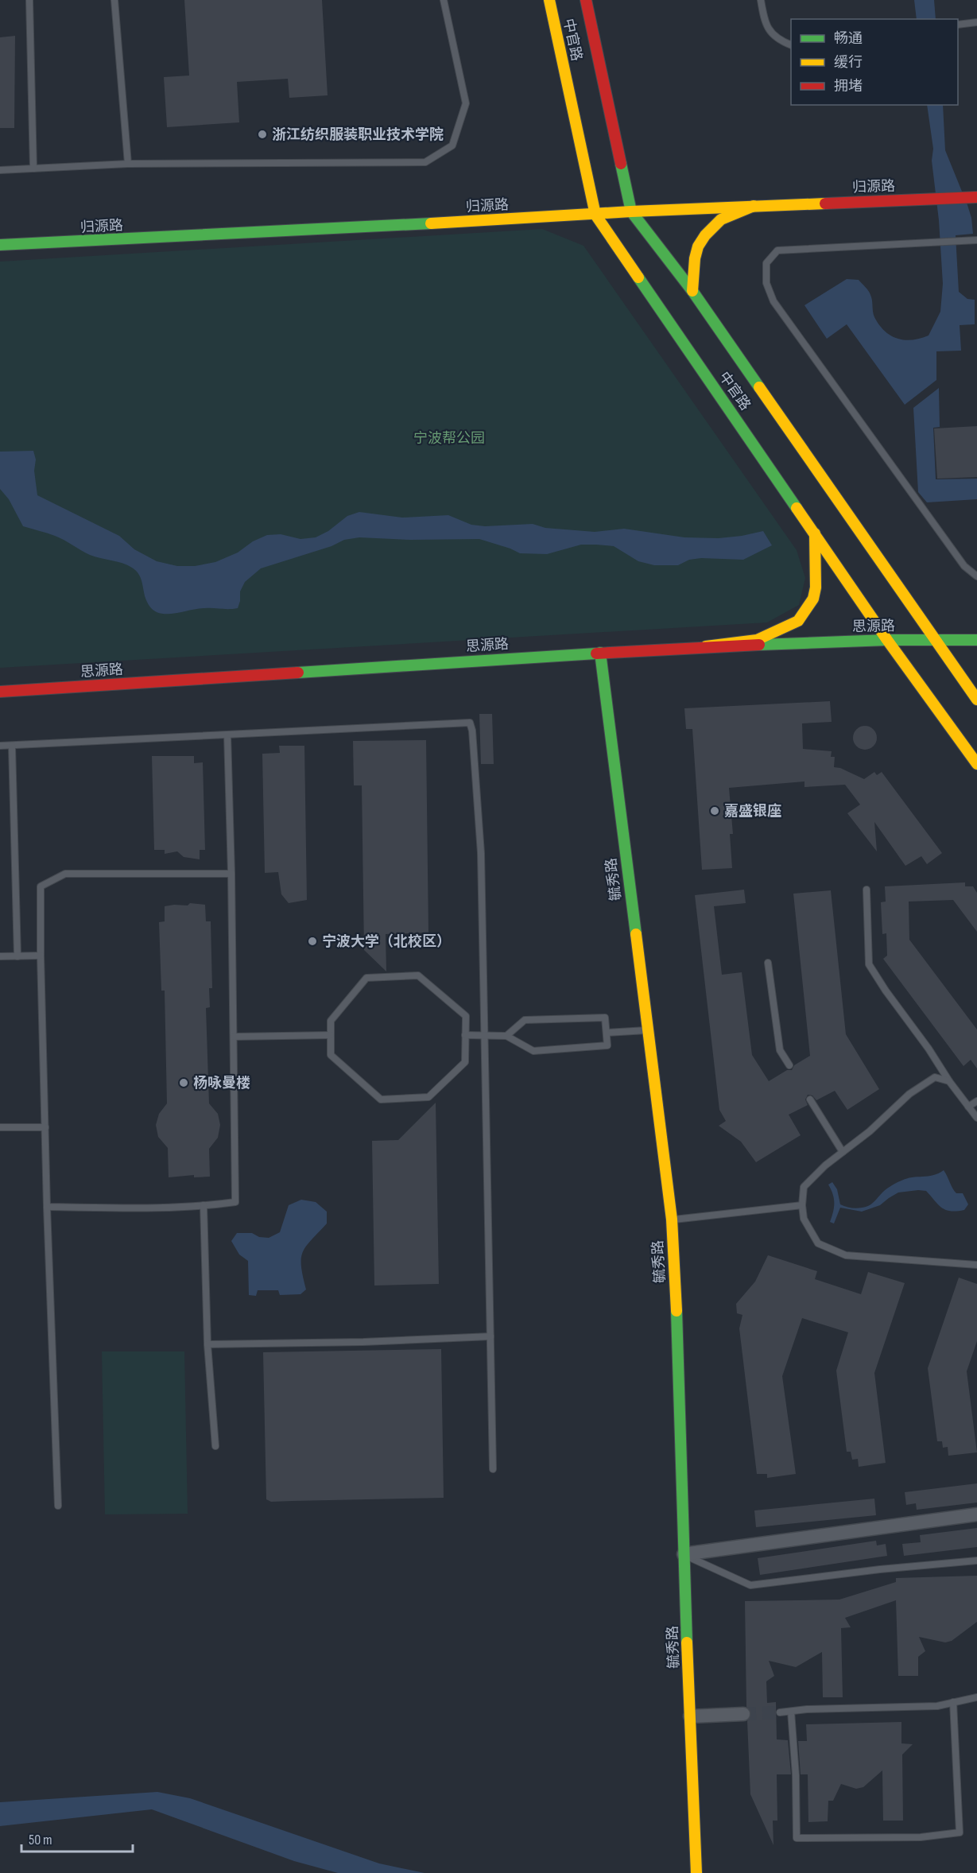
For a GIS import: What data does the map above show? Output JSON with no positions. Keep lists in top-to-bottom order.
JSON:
{
  "streets": {
    "street": [
      "中官路",
      "归源路",
      "思源路",
      "毓秀路"
    ]
  },
  "crossings": [
    ["中官路", "归源路"],
    ["中官路", "思源路"],
    ["思源路", "毓秀路"]
  ],
  "parks": ["宁波帮公园"],
  "places": [
    "浙江纺织服装职业技术学院",
    "嘉盛银座",
    "宁波大学（北校区）",
    "杨咏曼楼"
  ],
  "legend": ["畅通", "缓行", "拥堵"],
  "scale_bar": "50 m"
}
